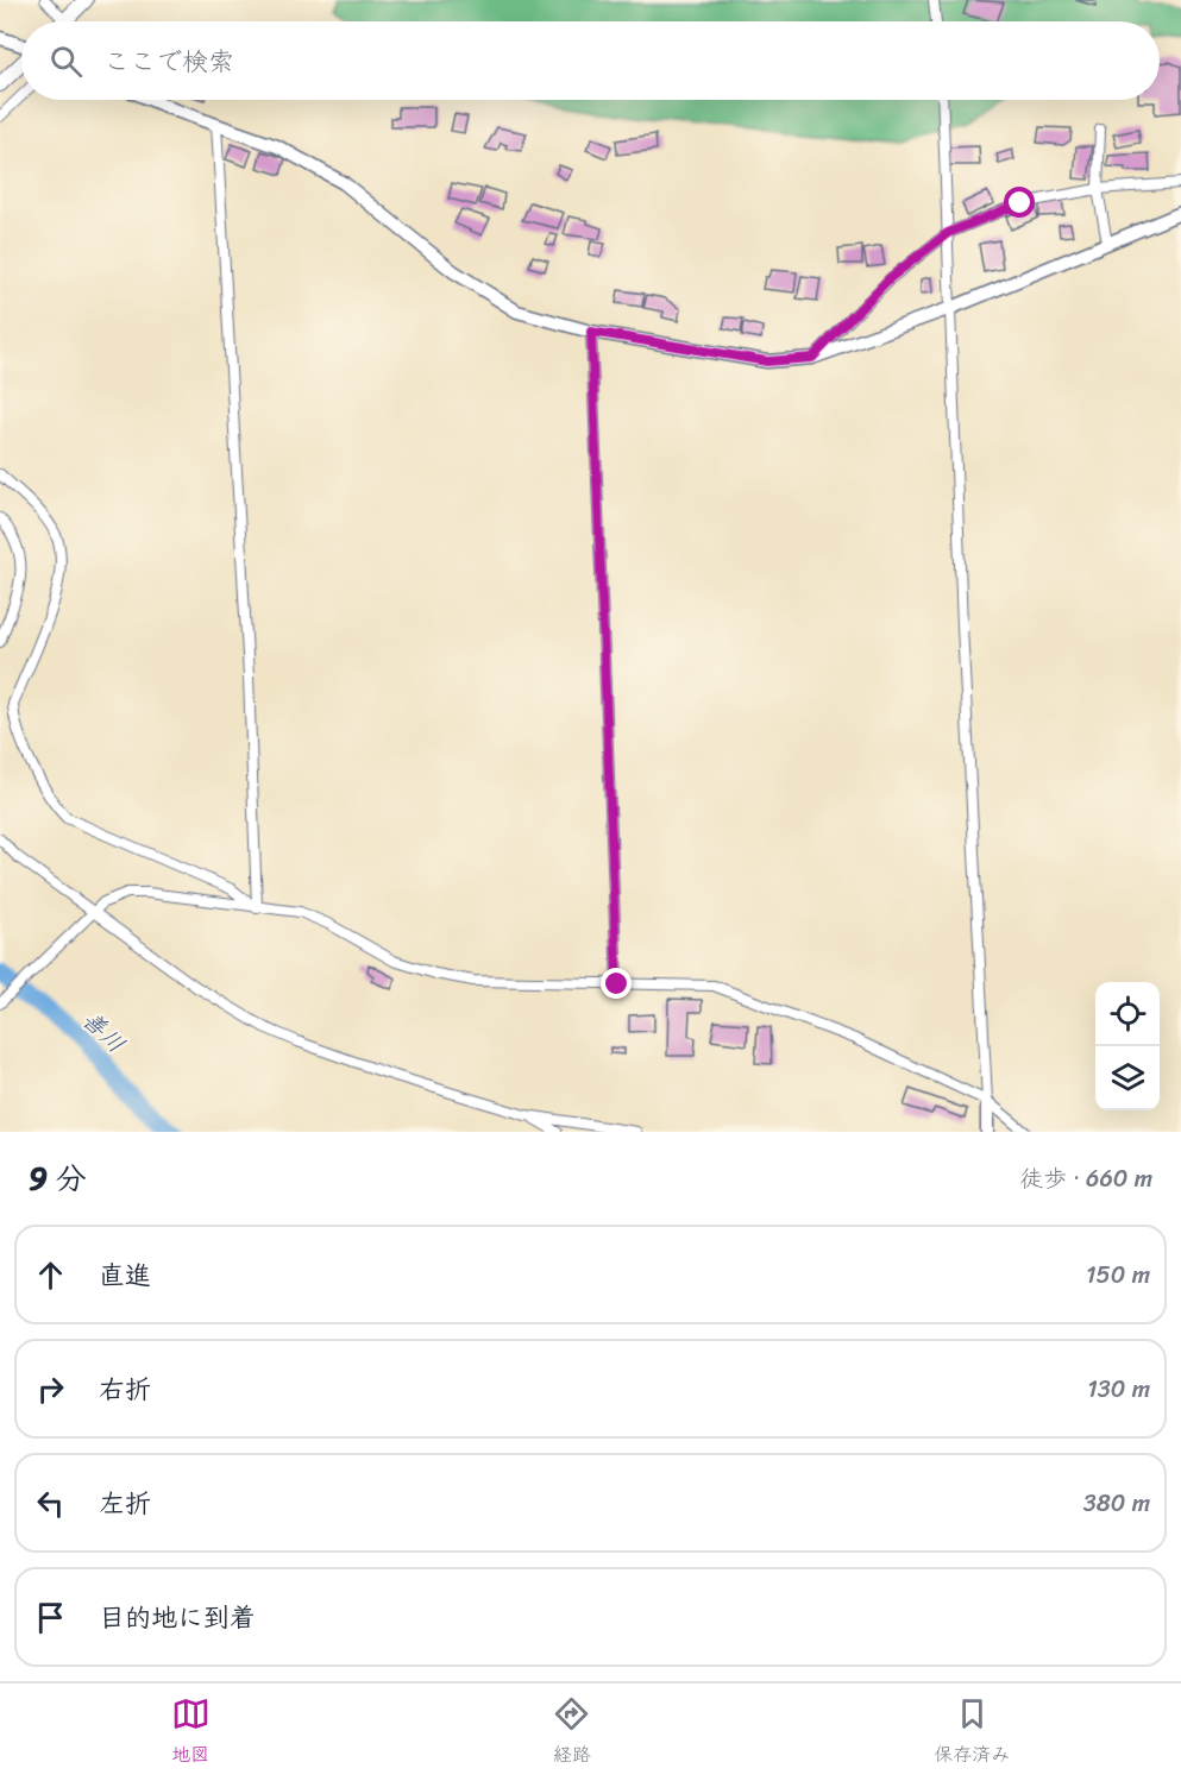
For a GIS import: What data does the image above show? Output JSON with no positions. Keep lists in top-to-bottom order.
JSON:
{
  "water": ["善川"],
  "page": {
    "search": "ここで検索",
    "heading": ["9 分", "徒歩 · 660 m"],
    "list": [
      ["直進", "150 m"],
      ["右折", "130 m"],
      ["左折", "380 m"],
      "目的地に到着"
    ],
    "nav": ["地図", "経路", "保存済み"]
  }
}
